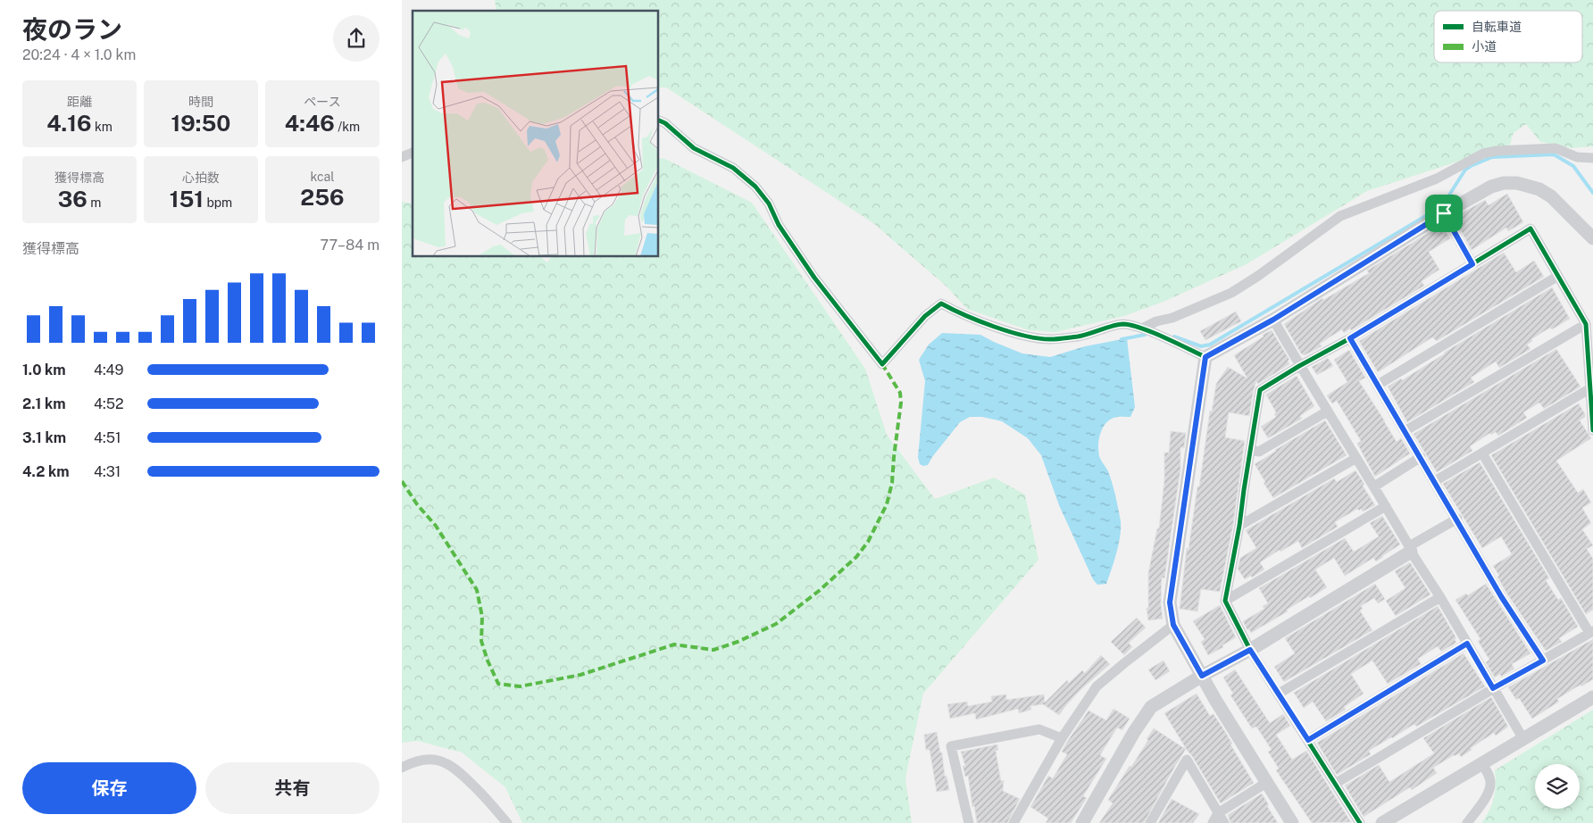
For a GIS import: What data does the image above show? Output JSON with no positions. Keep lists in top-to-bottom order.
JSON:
{
  "legend": ["自転車道", "小道"],
  "page": {
    "heading": ["夜のラン", "20:24 · 4 × 1.0 km"],
    "stats": [
      ["距離", "4.16 km"],
      ["時間", "19:50"],
      ["ペース", "4:46 /km"],
      ["獲得標高", "36 m"],
      ["心拍数", "151 bpm"],
      ["kcal", "256"]
    ],
    "chart": ["獲得標高", "77–84 m"],
    "list": [
      {
        "name": "1.0 km",
        "note": "4:49"
      },
      {
        "name": "2.1 km",
        "note": "4:52"
      },
      {
        "name": "3.1 km",
        "note": "4:51"
      },
      {
        "name": "4.2 km",
        "note": "4:31"
      }
    ],
    "buttons": ["保存", "共有"]
  }
}
